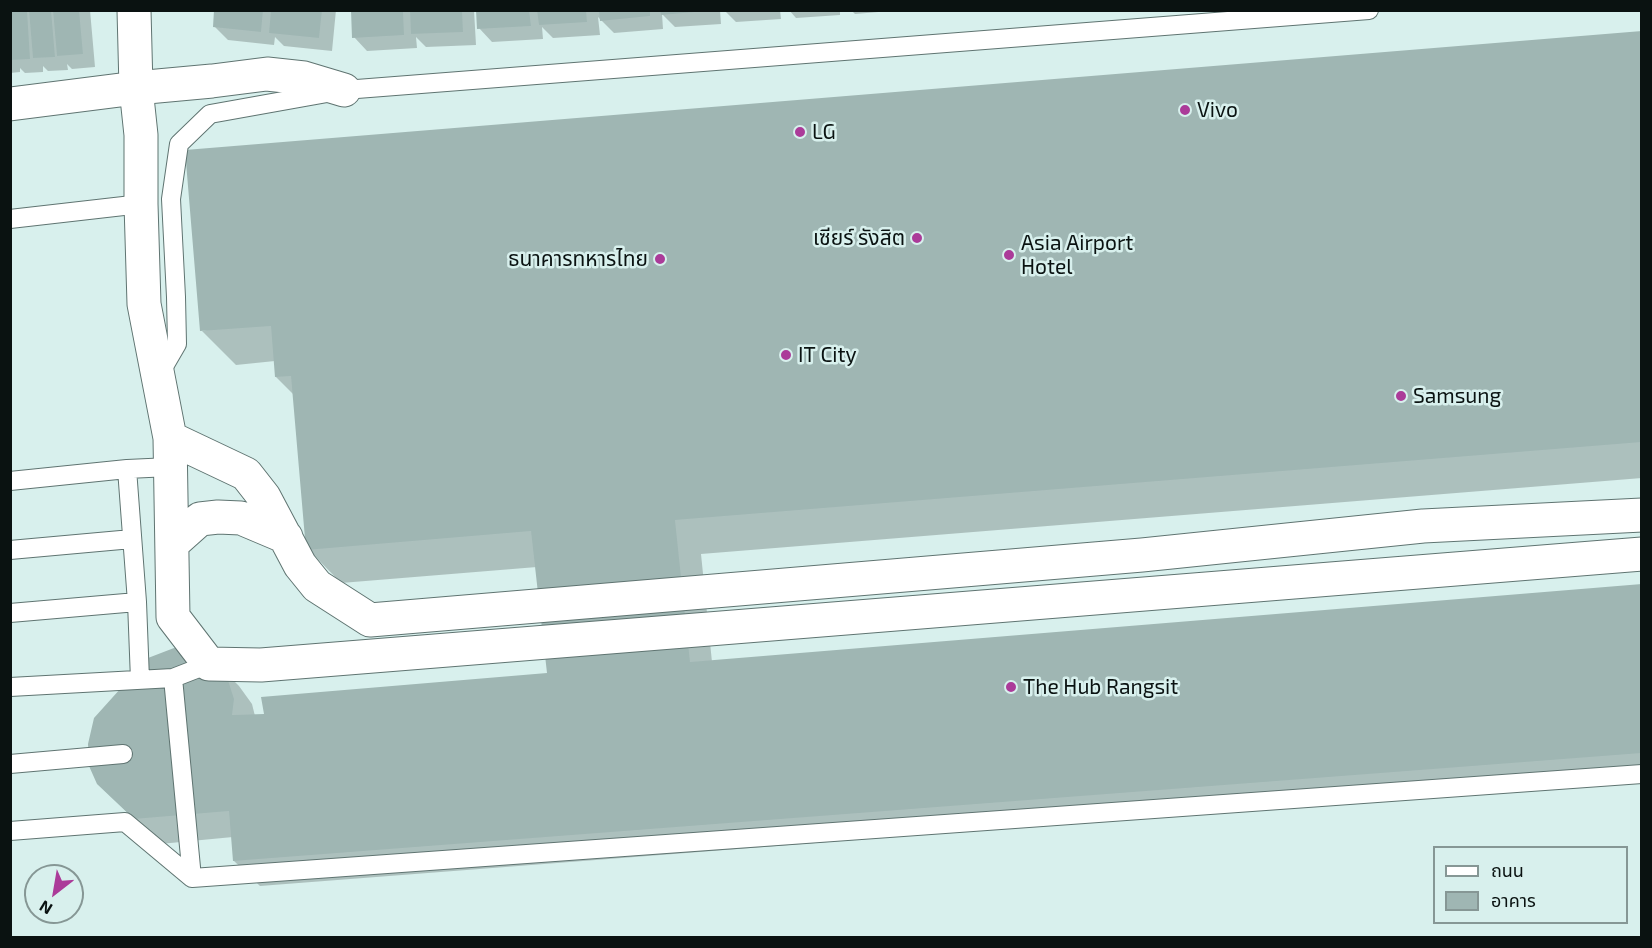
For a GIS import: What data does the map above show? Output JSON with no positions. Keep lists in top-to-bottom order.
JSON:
{
  "places": [
    "Vivo",
    "LG",
    "เซียร์ รังสิต",
    "Asia Airport Hotel",
    "ธนาคารทหารไทย",
    "IT City",
    "Samsung",
    "The Hub Rangsit"
  ],
  "legend": ["ถนน", "อาคาร"],
  "north": "bottom left"
}
